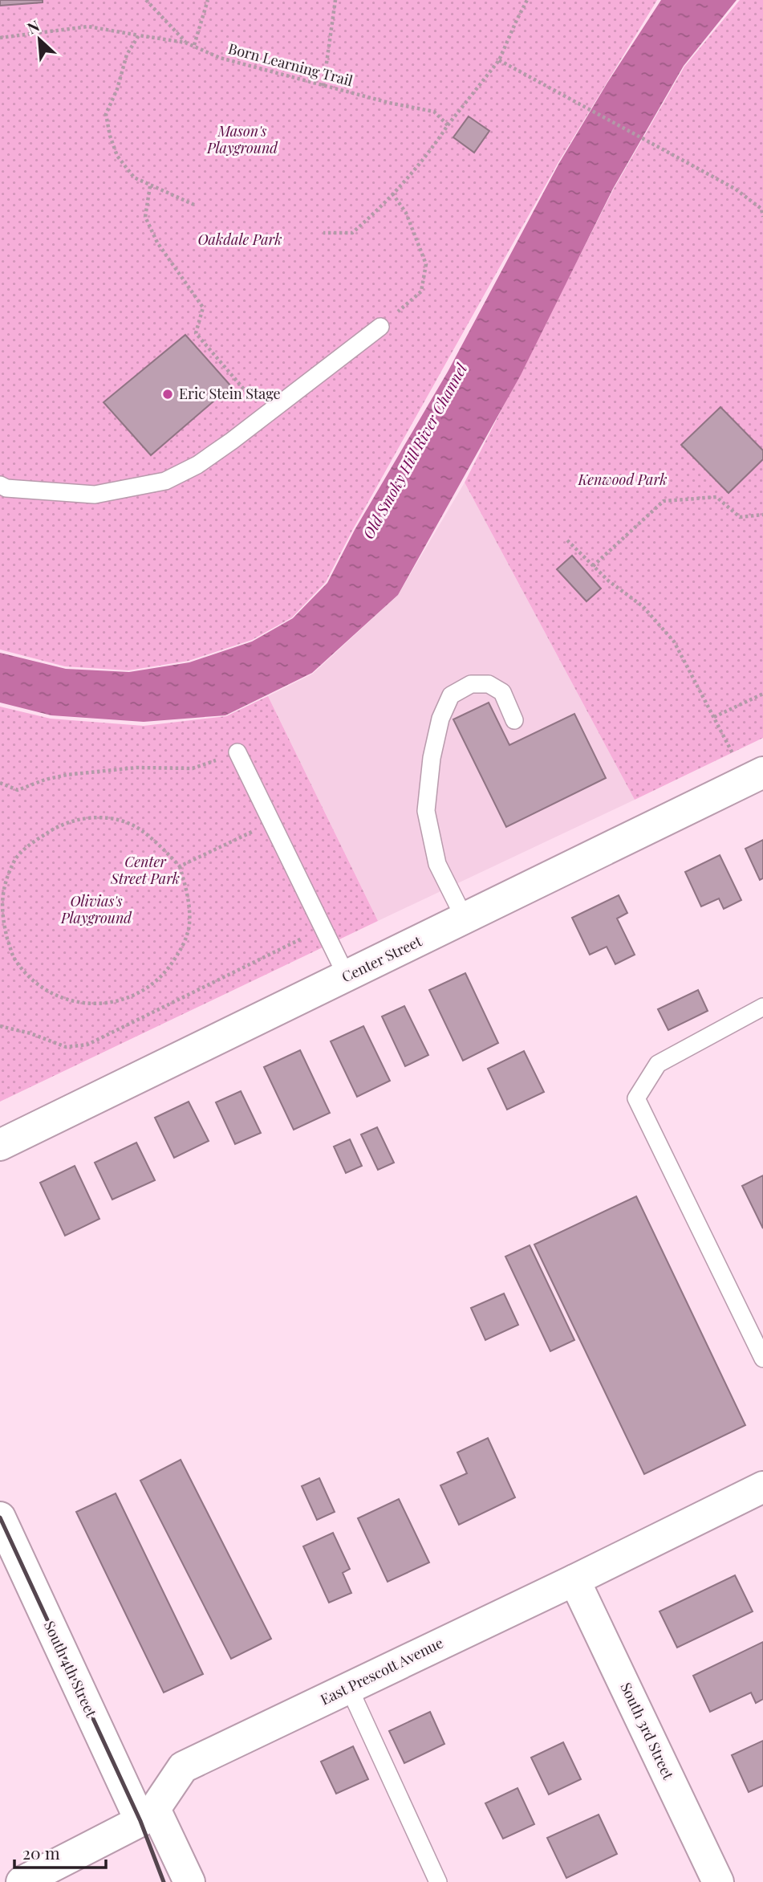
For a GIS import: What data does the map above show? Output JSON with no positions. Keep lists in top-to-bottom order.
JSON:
{
  "streets": {
    "street": [
      "Center Street",
      "South 4th Street",
      "East Prescott Avenue",
      "South 3rd Street"
    ],
    "path": ["Born Learning Trail"]
  },
  "crossings": [
    ["South 4th Street", "East Prescott Avenue"],
    ["East Prescott Avenue", "South 3rd Street"]
  ],
  "water": ["Old Smoky Hill River Channel"],
  "parks": [
    "Mason's Playground",
    "Oakdale Park",
    "Kenwood Park",
    "Center Street Park",
    "Olivias's Playground"
  ],
  "places": ["Eric Stein Stage"],
  "scale_bar": "20 m",
  "north": "top left"
}
